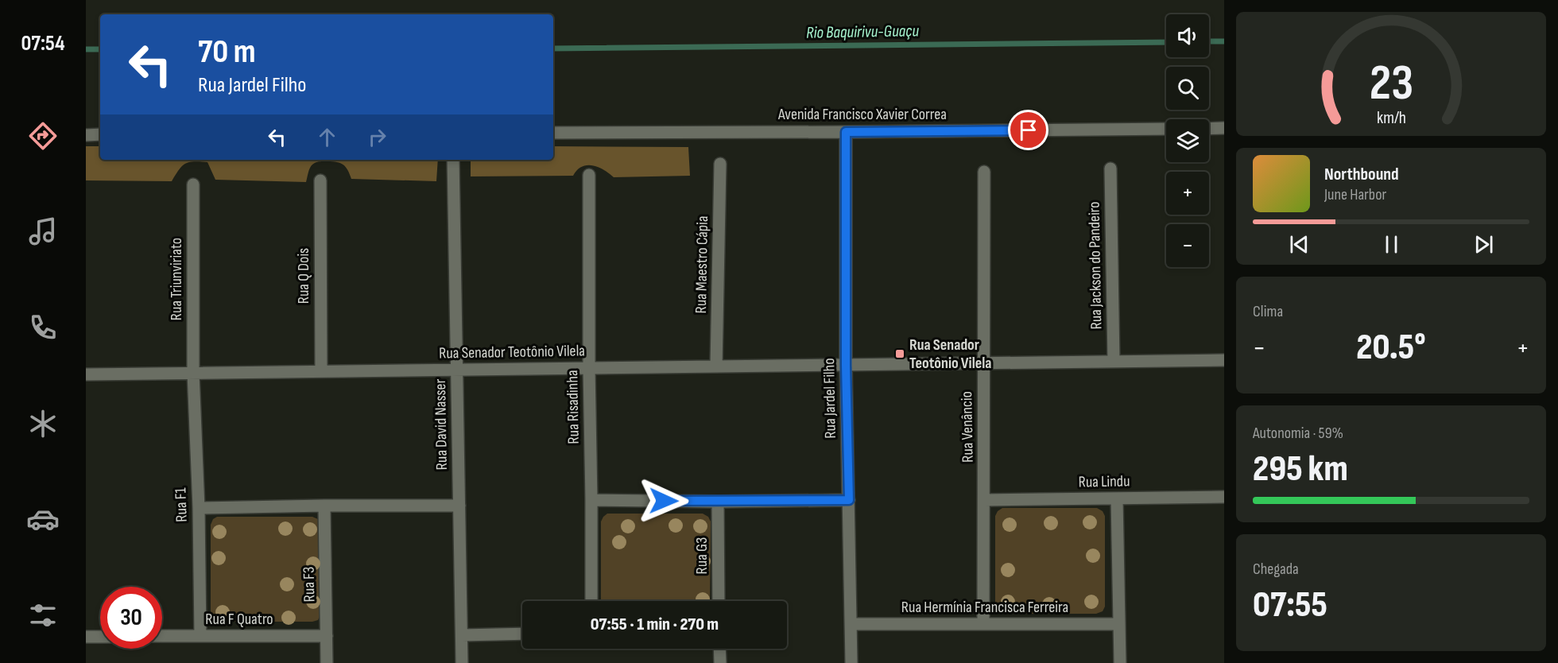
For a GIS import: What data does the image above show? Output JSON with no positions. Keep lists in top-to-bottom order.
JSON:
{
  "streets": {
    "street": [
      "Avenida Francisco Xavier Correa",
      "Rua Maestro Cápia",
      "Rua Jackson do Pandeiro",
      "Rua Q Dois",
      "Rua Triunviriato",
      "Rua Senador Teotônio Vilela",
      "Rua Jardel Filho",
      "Rua Risadinha",
      "Rua David Nasser",
      "Rua Venâncio",
      "Rua Lindu",
      "Rua F1",
      "Rua G3",
      "Rua F3",
      "Rua Hermínia Francisca Ferreira",
      "Rua F Quatro"
    ]
  },
  "crossings": [
    ["Avenida Francisco Xavier Correa", "Rua Jardel Filho"],
    ["Rua Maestro Cápia", "Rua Senador Teotônio Vilela"],
    ["Rua Jackson do Pandeiro", "Rua Senador Teotônio Vilela"],
    ["Rua Q Dois", "Rua Senador Teotônio Vilela"],
    ["Rua Triunviriato", "Rua Senador Teotônio Vilela"],
    ["Rua Triunviriato", "Rua F1"],
    ["Rua Senador Teotônio Vilela", "Rua Jardel Filho"],
    ["Rua Senador Teotônio Vilela", "Rua Risadinha"],
    ["Rua Senador Teotônio Vilela", "Rua David Nasser"],
    ["Rua Senador Teotônio Vilela", "Rua Venâncio"],
    ["Rua Senador Teotônio Vilela", "Rua F1"],
    ["Rua Jardel Filho", "Rua Hermínia Francisca Ferreira"],
    ["Rua Venâncio", "Rua Lindu"],
    ["Rua Venâncio", "Rua Hermínia Francisca Ferreira"],
    ["Rua F1", "Rua F Quatro"],
    ["Rua F3", "Rua F Quatro"]
  ],
  "water": ["Rio Baquirivu-Guaçu"],
  "places": {
    "transit": ["Rua Senador Teotônio Vilela"]
  },
  "page": {
    "tabs": "07:54",
    "map_buttons": ["+", "−"],
    "turn": ["70 m", "Rua Jardel Filho"],
    "song": ["Northbound", "June Harbor"],
    "tile": [
      "Clima",
      ["Autonomia · 59%", "295 km"],
      ["Chegada", "07:55"]
    ],
    "heat": ["−", "20.5°", "+"],
    "limit": "30",
    "trip": "07:55 · 1 min · 270 m",
    "gauge": ["23", "km/h"]
  }
}
